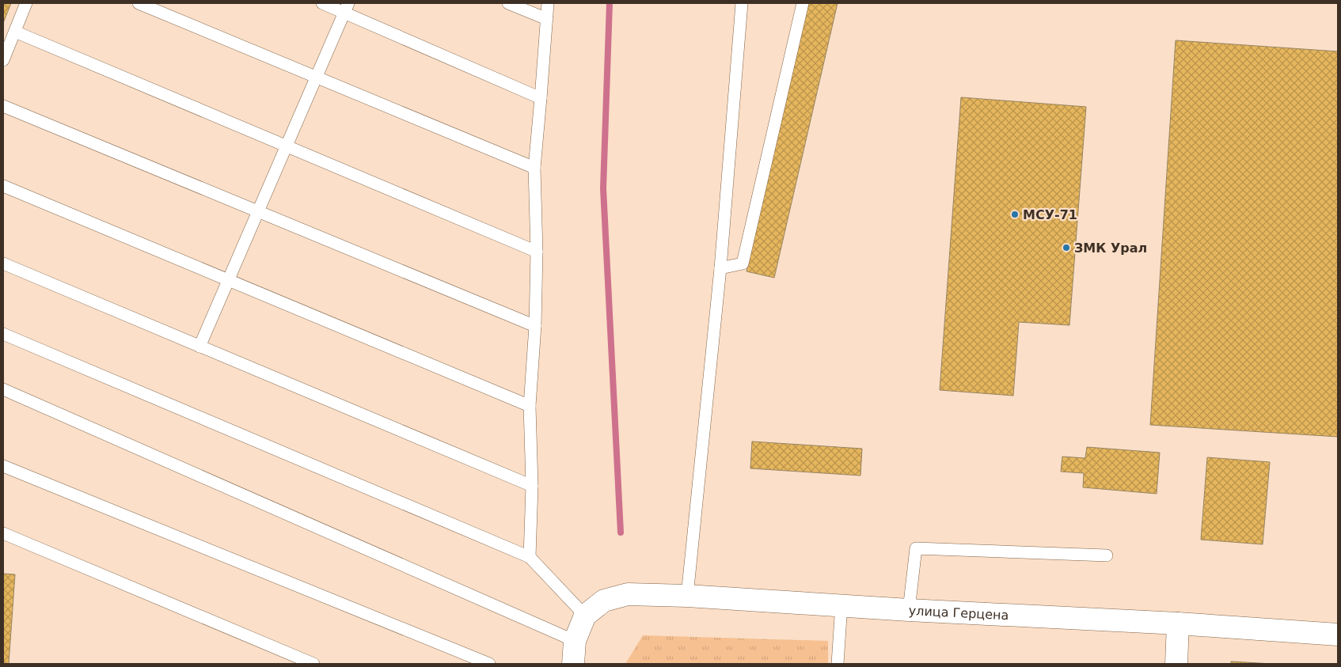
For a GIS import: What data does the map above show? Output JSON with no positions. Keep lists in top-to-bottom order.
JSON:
{
  "streets": {
    "street": ["улица Герцена"]
  },
  "places": ["МСУ-71", "ЗМК Урал"]
}
